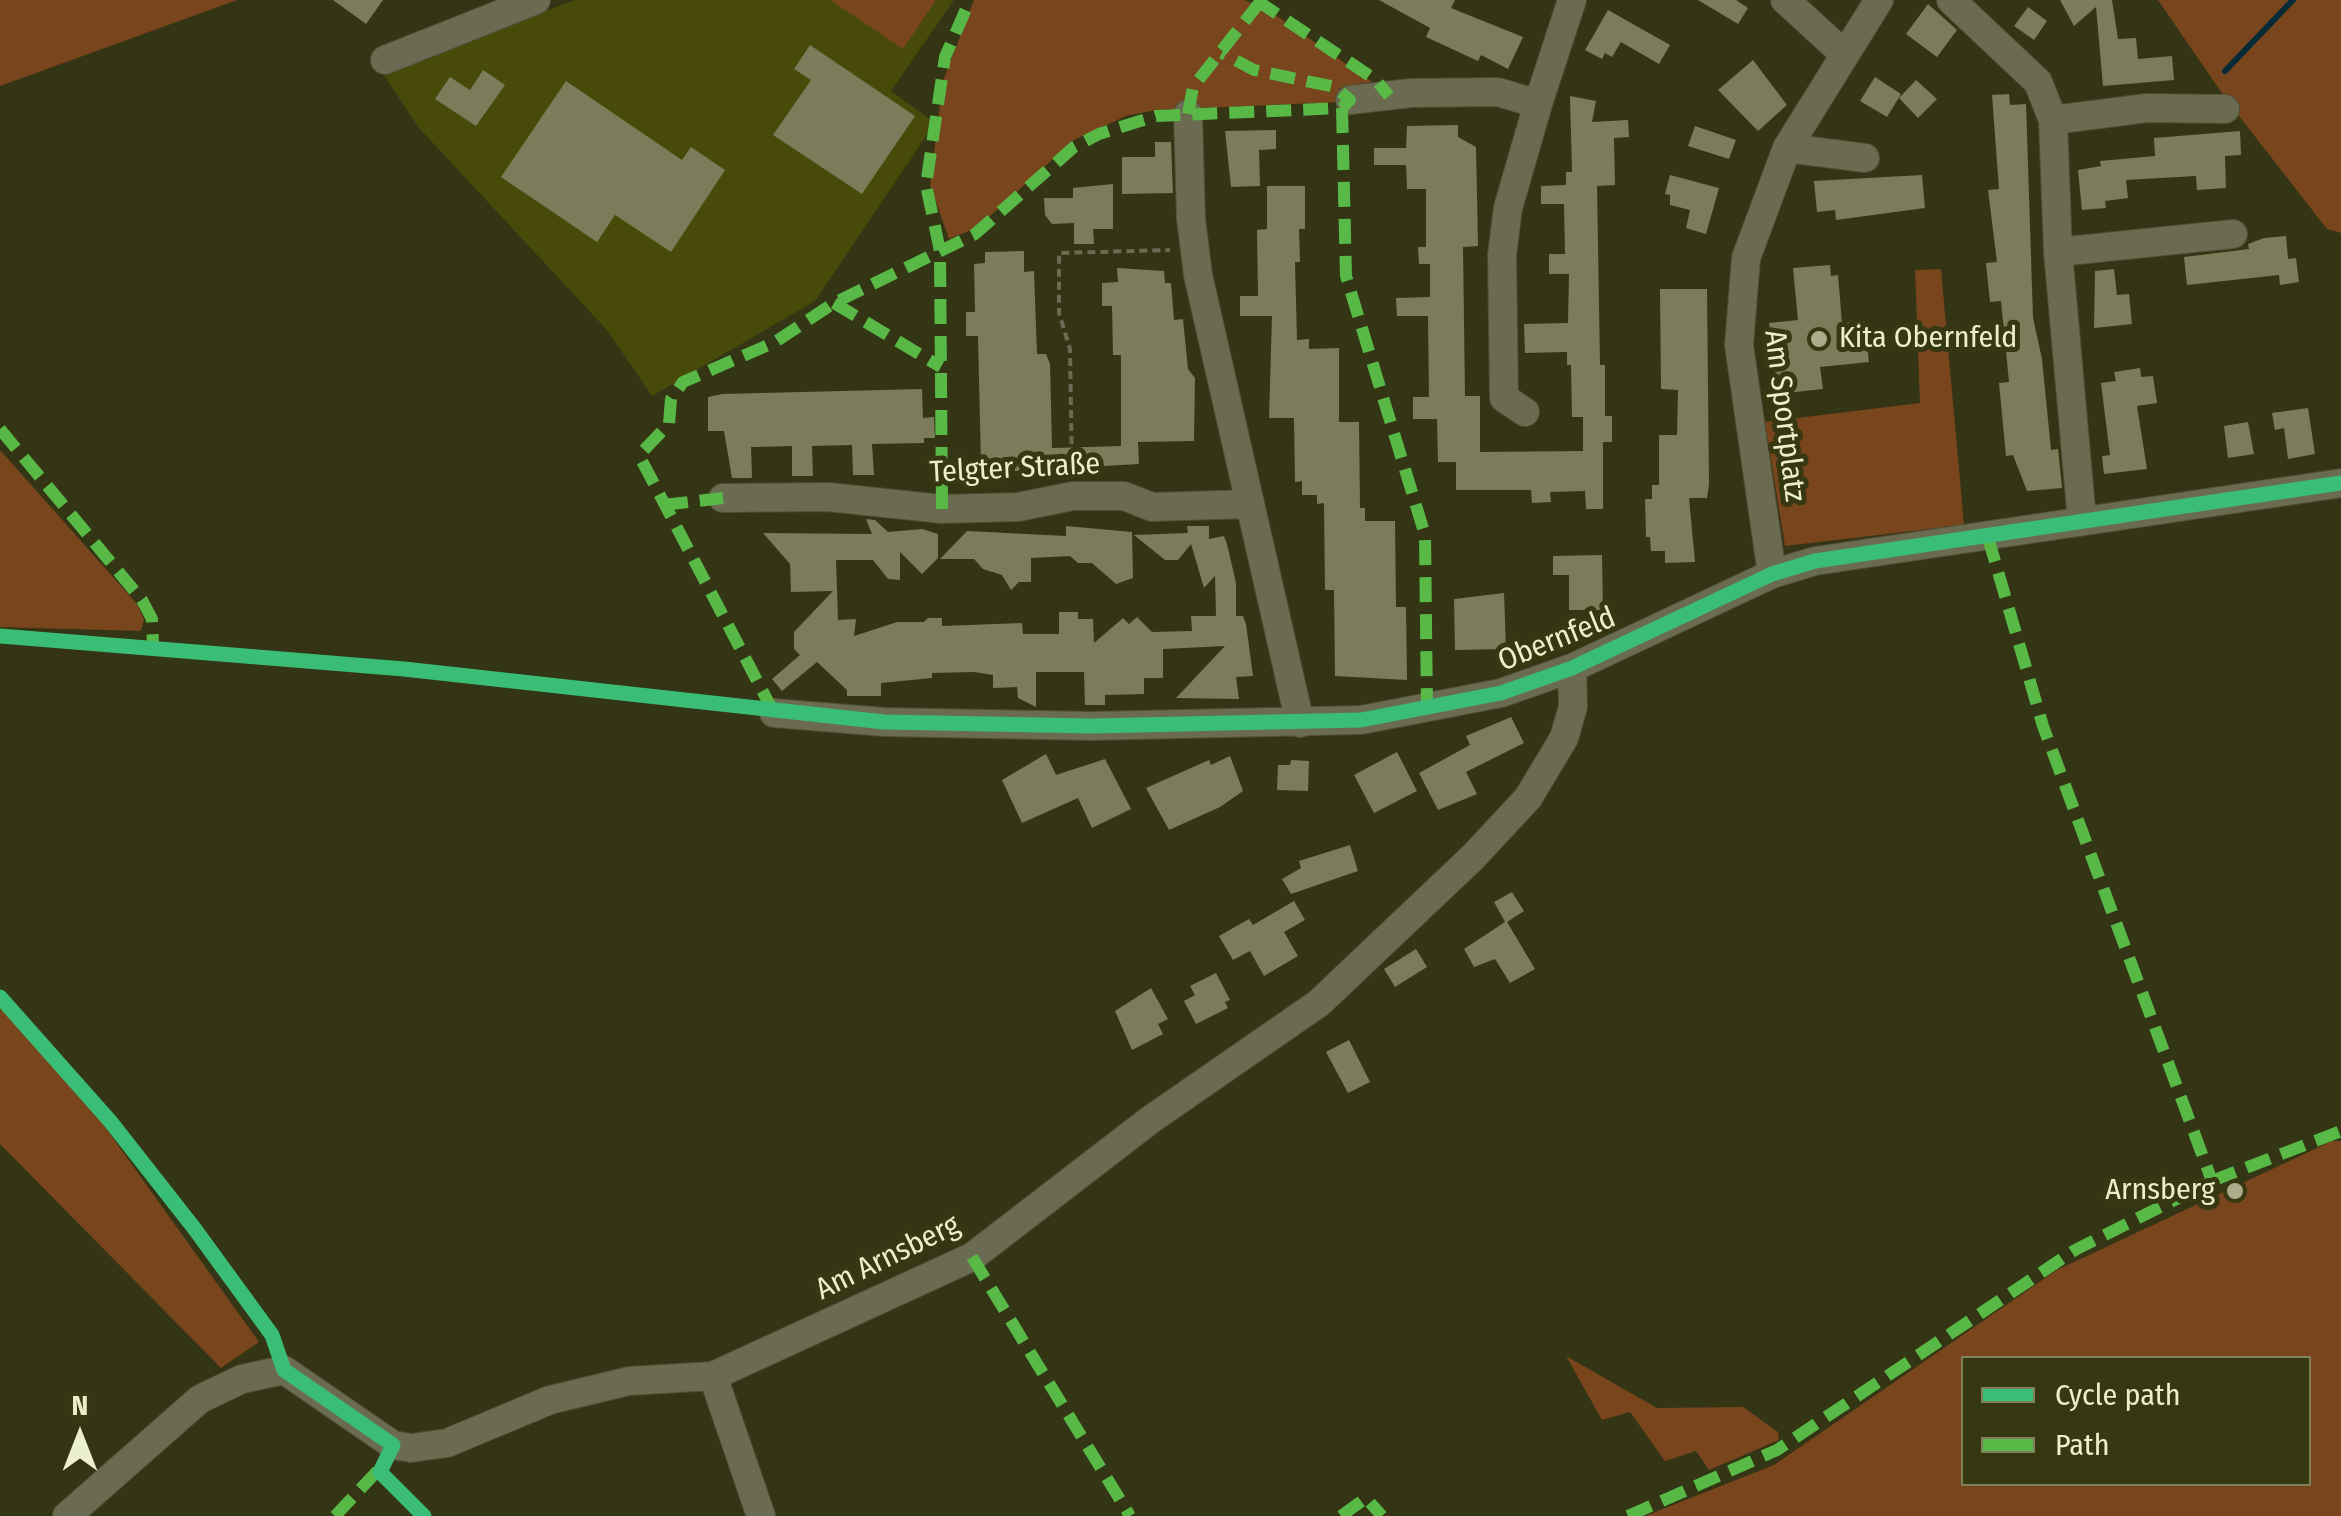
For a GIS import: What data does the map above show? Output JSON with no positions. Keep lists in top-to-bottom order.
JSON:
{
  "streets": {
    "street": [
      "Am Sportplatz",
      "Telgter Straße",
      "Obernfeld",
      "Am Arnsberg"
    ]
  },
  "crossings": [
    ["Am Sportplatz", "Obernfeld"],
    ["Obernfeld", "Am Arnsberg"]
  ],
  "places": ["Kita Obernfeld", "Arnsberg"],
  "legend": ["Cycle path", "Path"],
  "north": "top"
}
